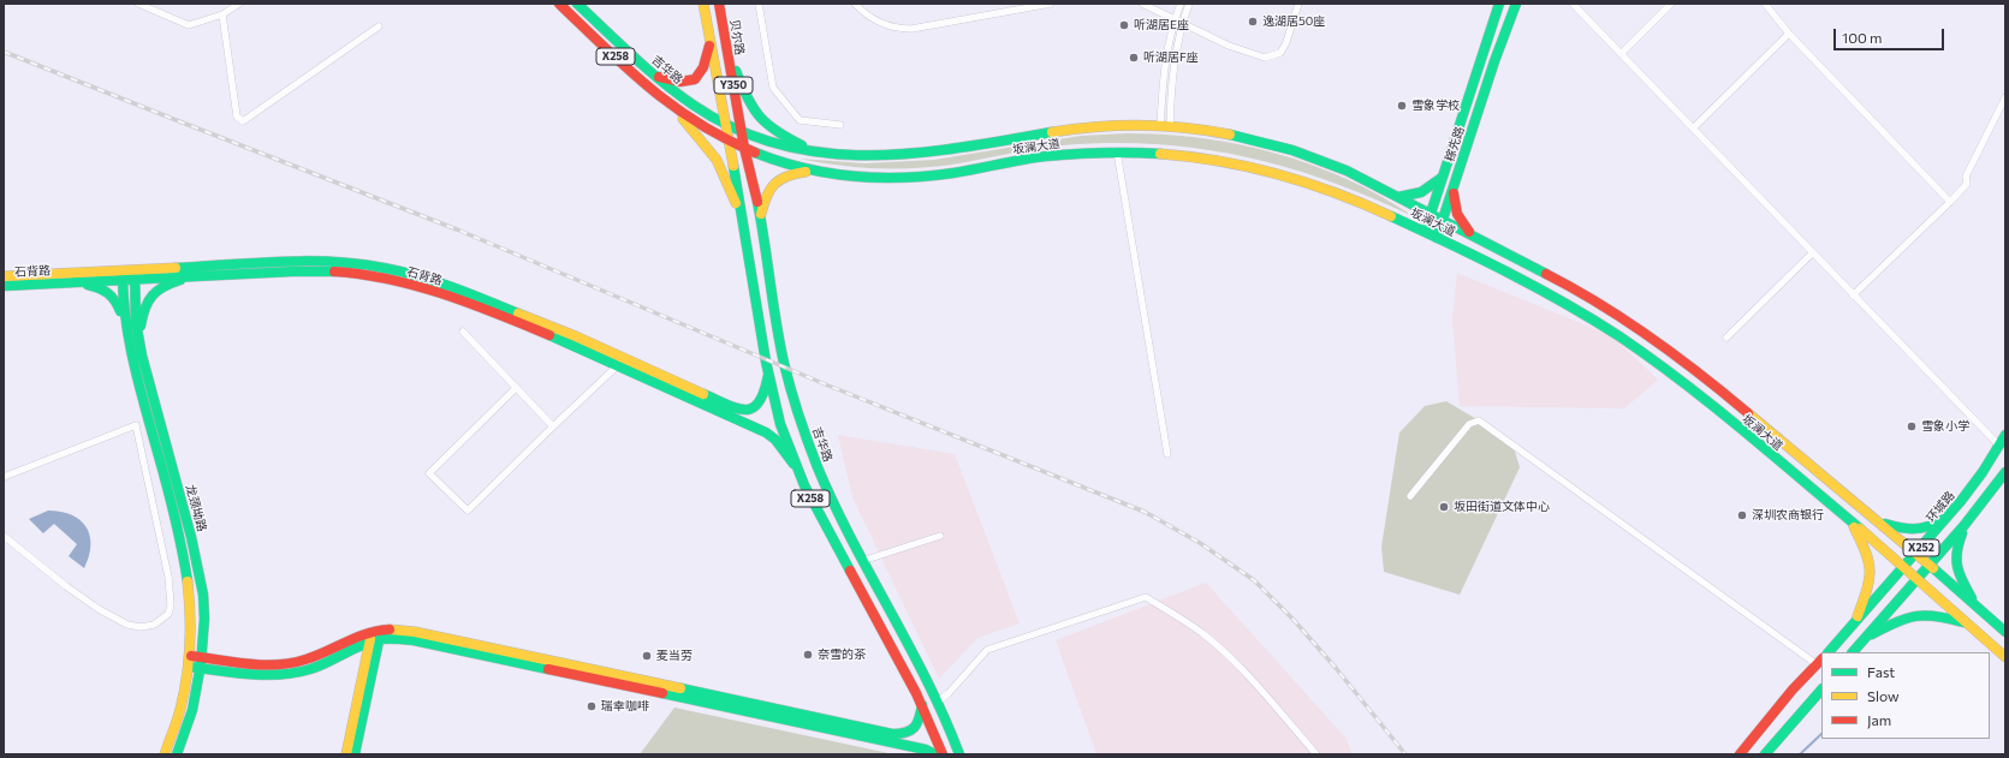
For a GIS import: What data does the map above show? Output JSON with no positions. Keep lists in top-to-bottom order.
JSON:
{
  "streets": {
    "main road": [
      "贝尔路",
      "X258",
      "吉华路",
      "Y350",
      "稼先路",
      "坂澜大道",
      "石背路",
      "环城路",
      "龙颈坳路",
      "X252"
    ]
  },
  "crossings": [
    ["贝尔路", "吉华路"],
    ["贝尔路", "坂澜大道"],
    ["X258", "吉华路"],
    ["X258", "Y350"],
    ["X258", "坂澜大道"],
    ["X258", "石背路"],
    ["吉华路", "Y350"],
    ["吉华路", "坂澜大道"],
    ["稼先路", "坂澜大道"],
    ["坂澜大道", "环城路"],
    ["坂澜大道", "X252"],
    ["石背路", "龙颈坳路"]
  ],
  "places": [
    "逸湖居50座",
    "听湖居E座",
    "听湖居F座",
    "雪象学校",
    "雪象小学",
    "坂田街道文体中心",
    "深圳农商银行",
    "奈雪的茶",
    "麦当劳",
    "瑞幸咖啡"
  ],
  "legend": ["Fast", "Slow", "Jam"],
  "scale_bar": "100 m"
}
